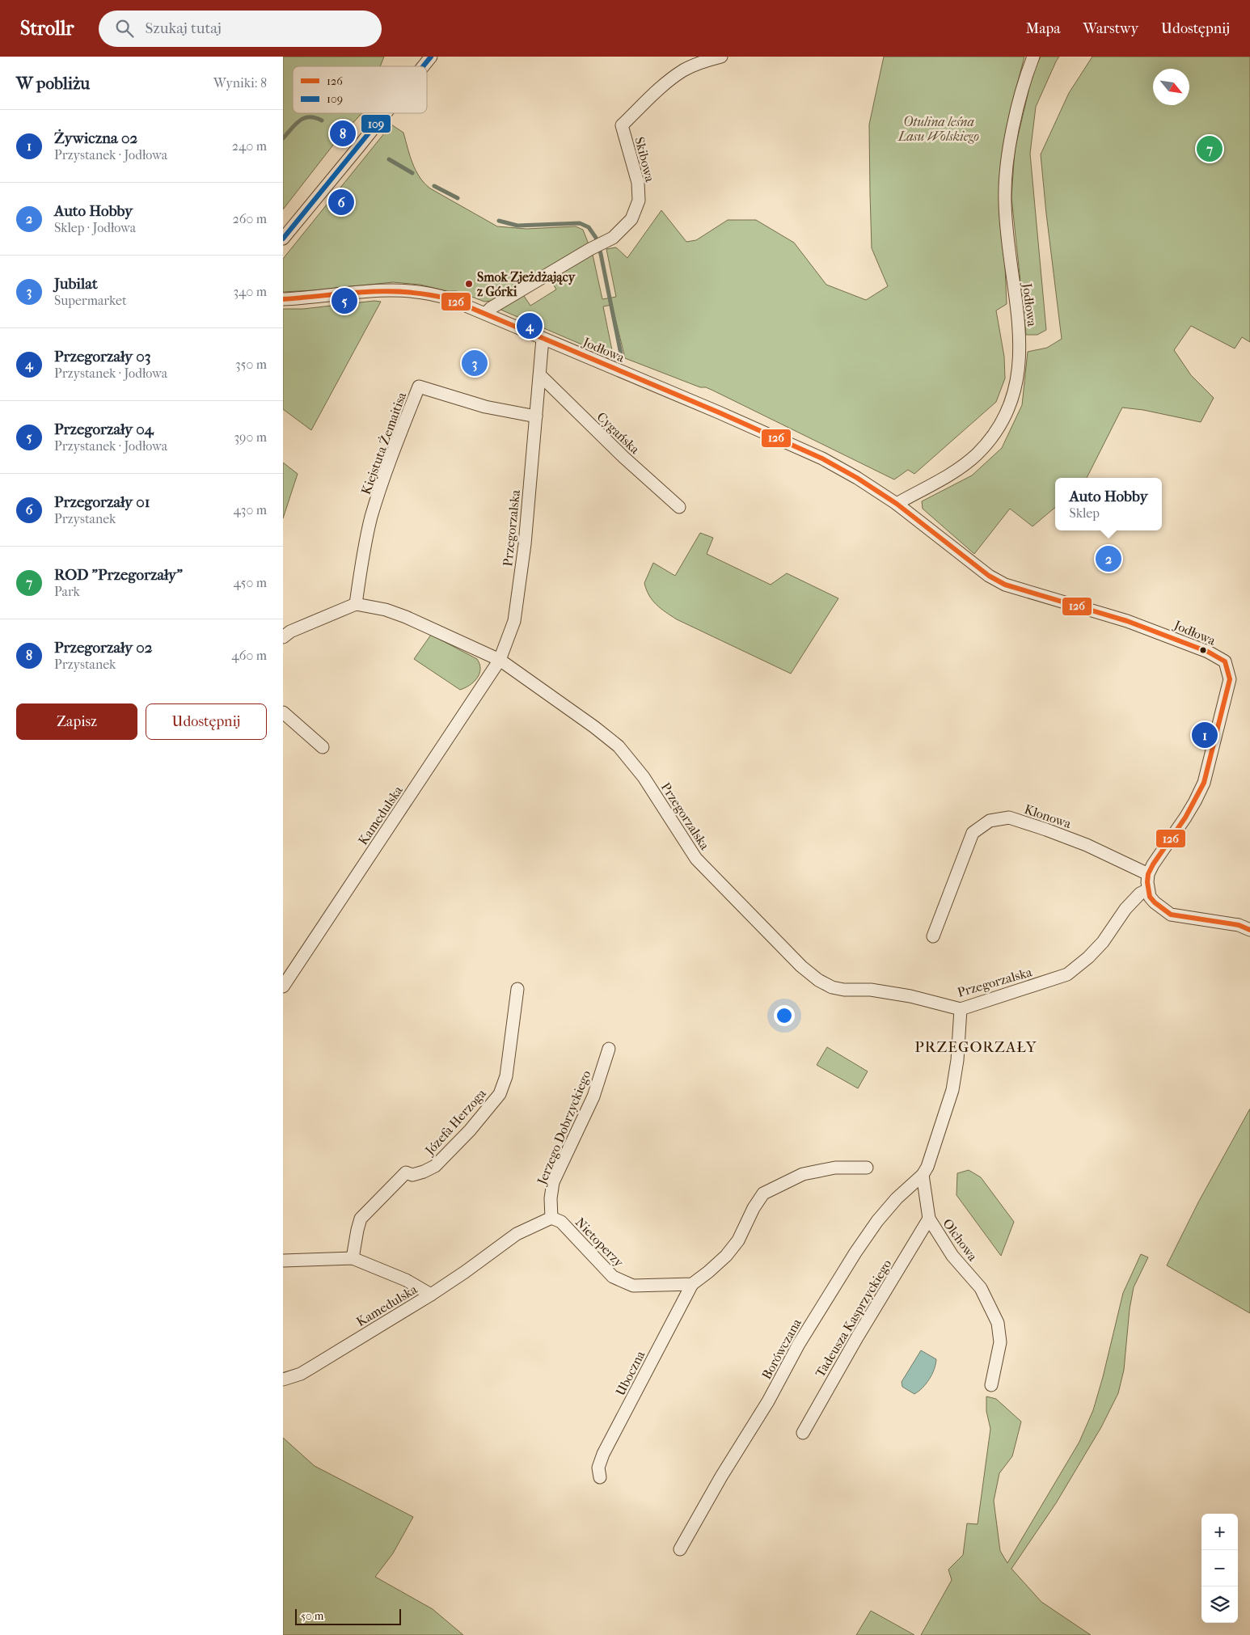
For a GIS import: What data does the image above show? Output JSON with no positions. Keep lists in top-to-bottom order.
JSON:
{
  "streets": {
    "street": [
      "Skibowa",
      "Jodłowa",
      "Cygańska",
      "Kiejstuta Żemaitisa",
      "Przegorzalska",
      "Kamedulska",
      "Klonowa",
      "Józefa Herzoga",
      "Jerzego Dobrzyckiego",
      "Olchowa",
      "Nietoperzy",
      "Tadeusza Kasprzyckiego",
      "Borówczana",
      "Uboczna"
    ]
  },
  "crossings": [
    ["Skibowa", "Jodłowa"],
    ["Jodłowa", "Przegorzalska"],
    ["Jodłowa", "Klonowa"],
    ["Cygańska", "Przegorzalska"],
    ["Kiejstuta Żemaitisa", "Przegorzalska"],
    ["Przegorzalska", "Kamedulska"],
    ["Kamedulska", "Józefa Herzoga"],
    ["Jerzego Dobrzyckiego", "Nietoperzy"],
    ["Olchowa", "Tadeusza Kasprzyckiego"],
    ["Olchowa", "Borówczana"],
    ["Nietoperzy", "Uboczna"]
  ],
  "districts": ["PRZEGORZAŁY"],
  "parks": ["Otulina leśna Lasu Wolskiego"],
  "places": ["Smok Zjeżdżający z Górki"],
  "lines": ["transit line 109", "transit line 126"],
  "legend": ["126", "109"],
  "scale_bar": "50 m",
  "north": "bottom right",
  "page": {
    "header": "Strollr",
    "search": "Szukaj tutaj",
    "nav": ["Mapa", "Warstwy", "Udostępnij"],
    "heading": ["W pobliżu", "Wyniki: 8"],
    "list": [
      {
        "mark": "1",
        "name": "Żywiczna 02",
        "note": "Przystanek · Jodłowa",
        "value": "240 m"
      },
      {
        "mark": "2",
        "name": "Auto Hobby",
        "note": "Sklep · Jodłowa",
        "value": "260 m"
      },
      {
        "mark": "3",
        "name": "Jubilat",
        "note": "Supermarket",
        "value": "340 m"
      },
      {
        "mark": "4",
        "name": "Przegorzały 03",
        "note": "Przystanek · Jodłowa",
        "value": "350 m"
      },
      {
        "mark": "5",
        "name": "Przegorzały 04",
        "note": "Przystanek · Jodłowa",
        "value": "390 m"
      },
      {
        "mark": "6",
        "name": "Przegorzały 01",
        "note": "Przystanek",
        "value": "430 m"
      },
      {
        "mark": "7",
        "name": "ROD \"Przegorzały\"",
        "note": "Park",
        "value": "450 m"
      },
      {
        "mark": "8",
        "name": "Przegorzały 02",
        "note": "Przystanek",
        "value": "460 m"
      }
    ],
    "pins": [
      "8",
      "7",
      "6",
      "5",
      "4",
      "3",
      "2",
      "1"
    ],
    "popup": ["Auto Hobby", "Sklep"],
    "buttons": ["Zapisz", "Udostępnij"],
    "map_buttons": ["+", "−"],
    "scale": "50 m"
  }
}
